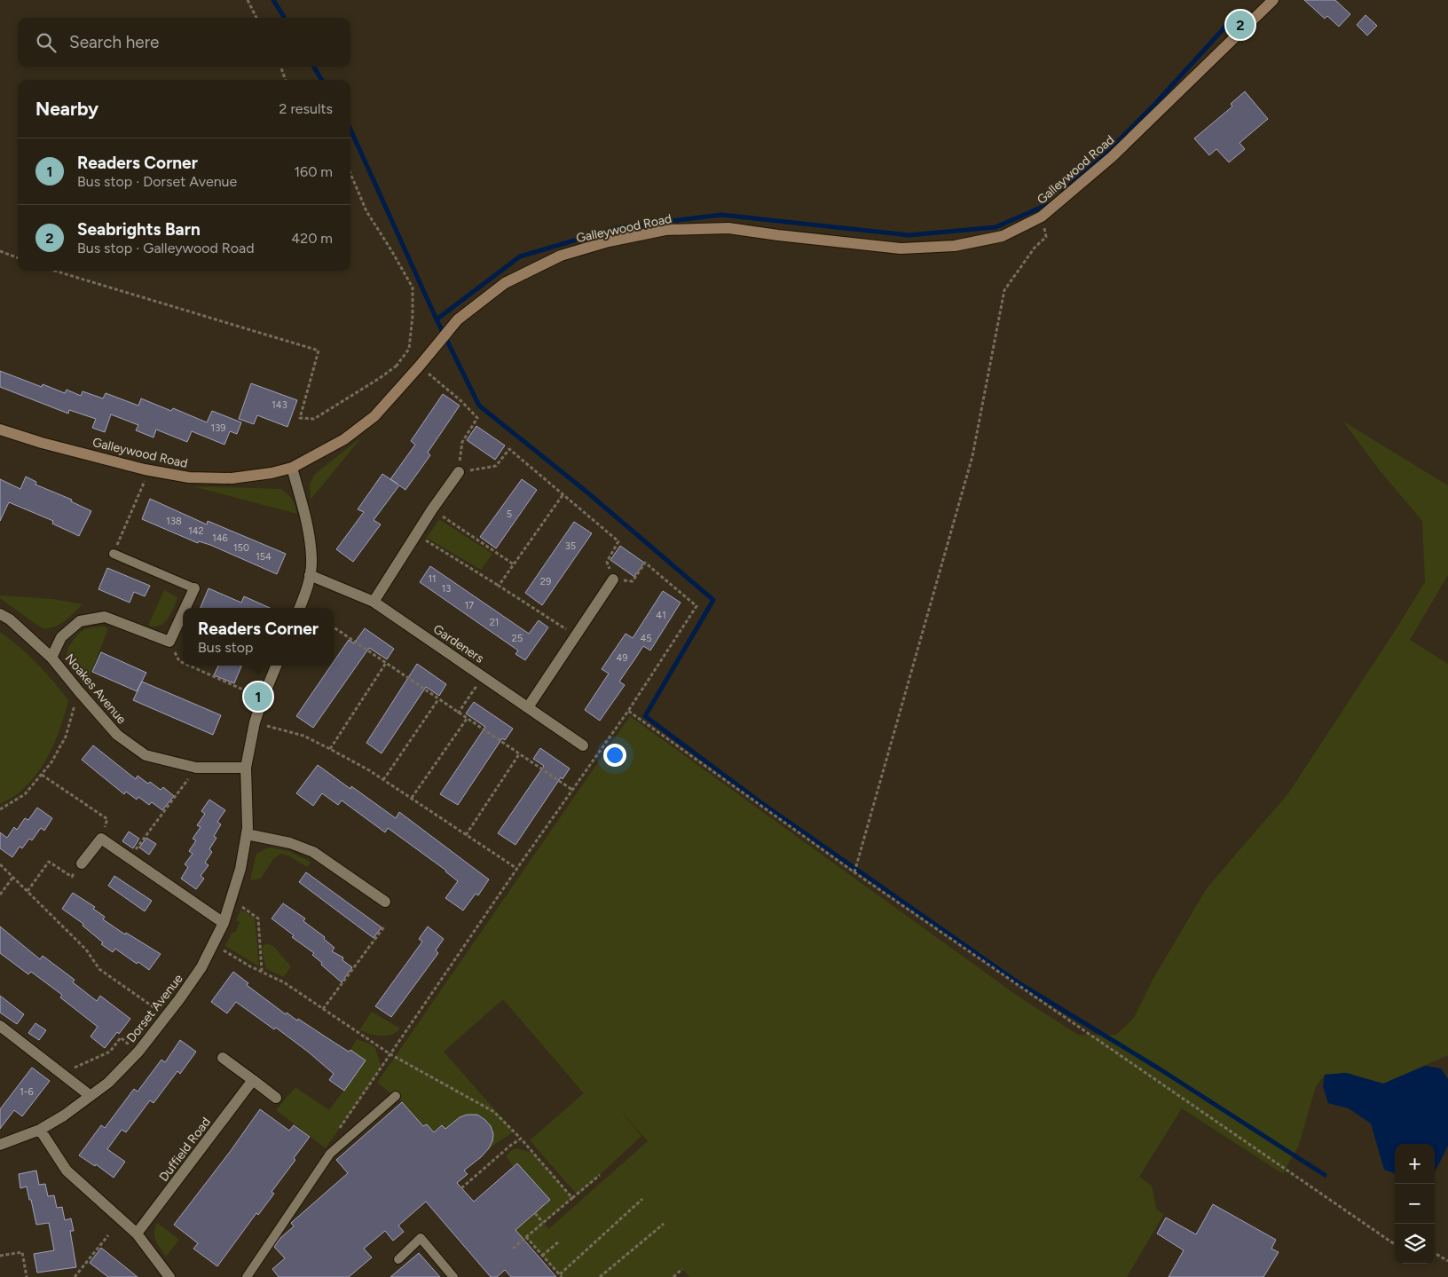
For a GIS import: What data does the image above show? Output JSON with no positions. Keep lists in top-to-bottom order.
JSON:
{
  "streets": {
    "street": [
      "Galleywood Road",
      "Gardeners",
      "Noakes Avenue",
      "Dorset Avenue",
      "Duffield Road"
    ]
  },
  "crossings": [
    ["Noakes Avenue", "Dorset Avenue"]
  ],
  "house_numbers": [
    "143",
    "139",
    "5",
    "138",
    "142",
    "146",
    "35",
    "150",
    "154",
    "11",
    "29",
    "13",
    "17",
    "41",
    "21",
    "25",
    "45",
    "49",
    "1-6"
  ],
  "page": {
    "pins": ["2", "1"],
    "search": "Search here",
    "heading": ["Nearby", "2 results"],
    "list": [
      {
        "mark": "1",
        "name": "Readers Corner",
        "note": "Bus stop · Dorset Avenue",
        "value": "160 m"
      },
      {
        "mark": "2",
        "name": "Seabrights Barn",
        "note": "Bus stop · Galleywood Road",
        "value": "420 m"
      }
    ],
    "popup": ["Readers Corner", "Bus stop"],
    "map_buttons": ["+", "−"]
  }
}
